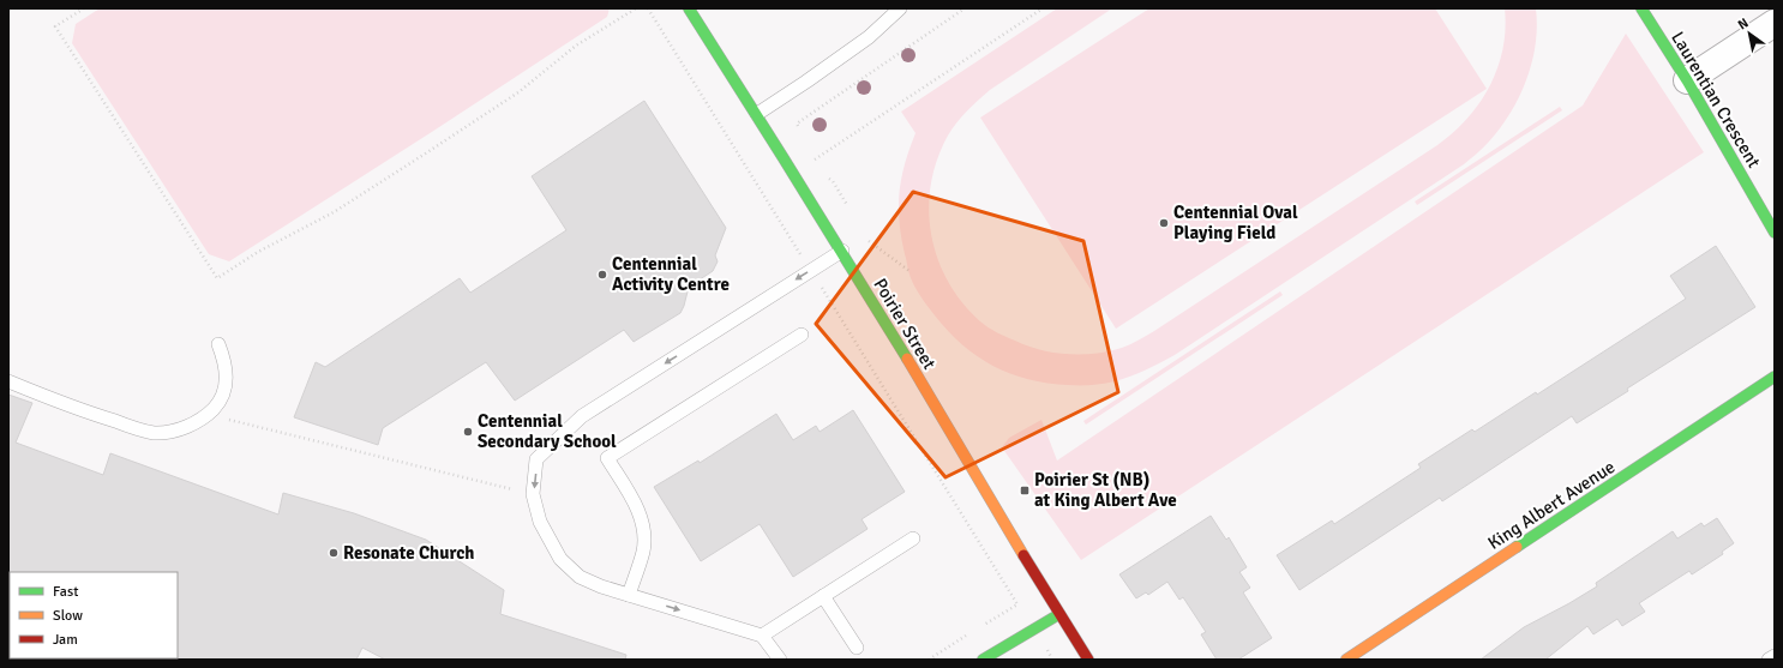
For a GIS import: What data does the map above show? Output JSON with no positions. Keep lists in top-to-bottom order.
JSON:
{
  "streets": {
    "street": ["Laurentian Crescent", "Poirier Street", "King Albert Avenue"]
  },
  "places": {
    "other": [
      "Centennial Oval Playing Field",
      "Centennial Activity Centre",
      "Centennial Secondary School",
      "Resonate Church"
    ],
    "transit": ["Poirier St (NB) at King Albert Ave"]
  },
  "legend": ["Fast", "Slow", "Jam"],
  "north": "top left"
}
